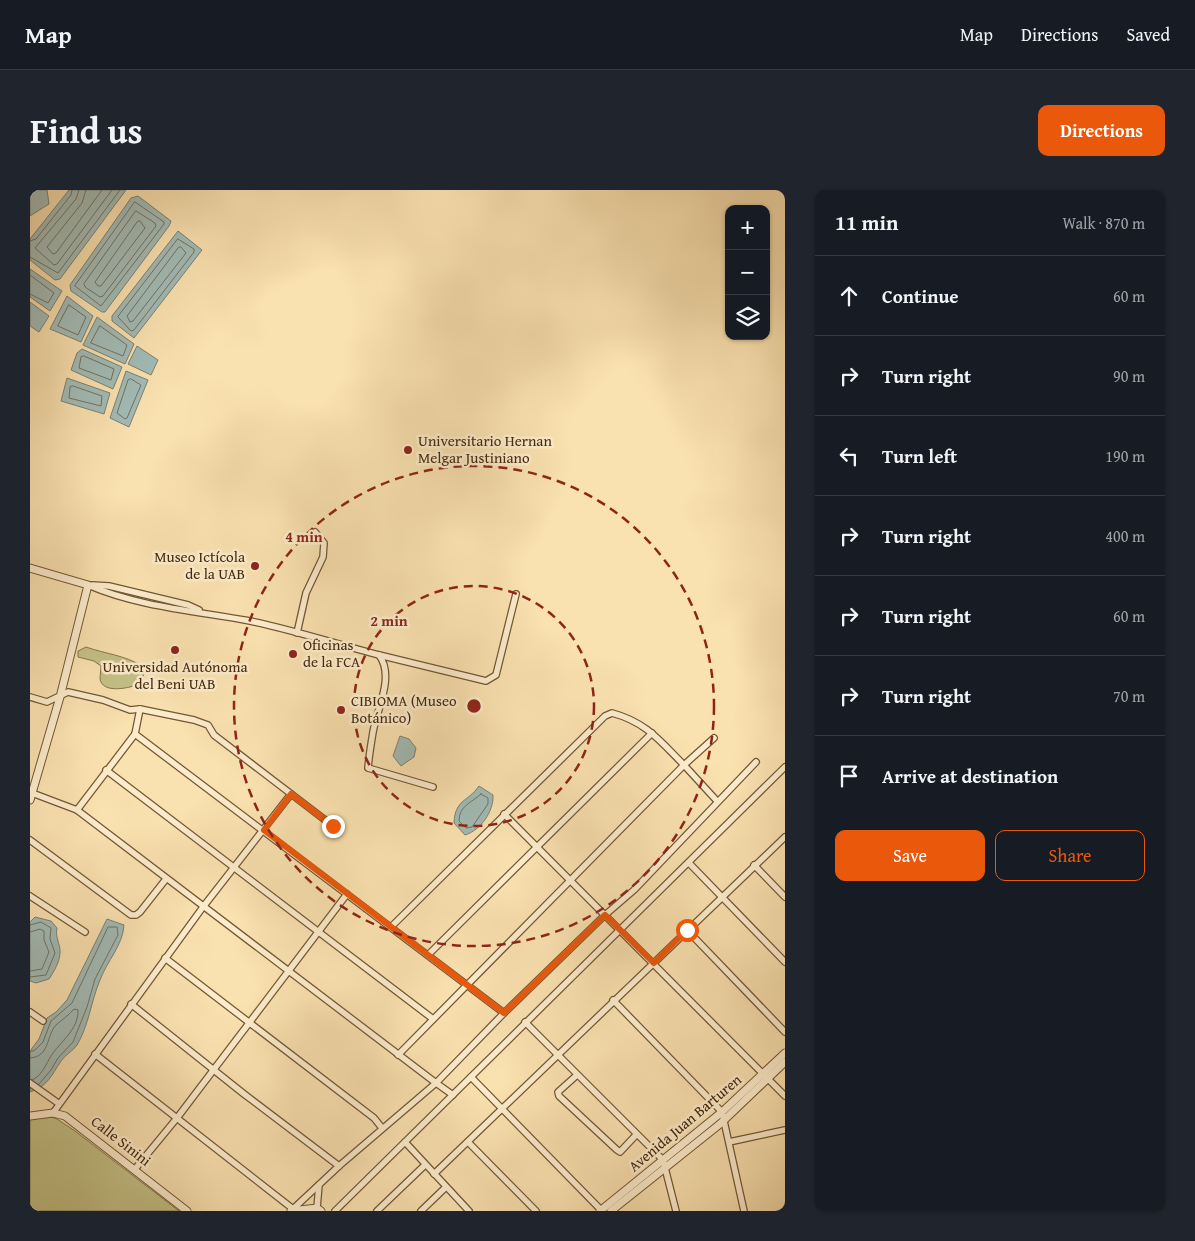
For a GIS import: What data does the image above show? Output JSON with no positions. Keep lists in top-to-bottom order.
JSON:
{
  "streets": {
    "street": ["Avenida Juan Barturen", "Calle Sinini"]
  },
  "places": [
    "Universitario Hernan Melgar Justiniano",
    "Museo Ictícola de la UAB",
    "Universidad Autónoma del Beni UAB",
    "Oficinas de la FCA",
    "CIBIOMA (Museo Botánico)"
  ],
  "page": {
    "header": "Map",
    "nav": ["Map", "Directions", "Saved"],
    "title": "Find us",
    "buttons": [
      "Directions",
      ["Save", "Share"]
    ],
    "heading": ["11 min", "Walk · 870 m"],
    "map_buttons": ["+", "−"],
    "list": [
      ["Continue", "60 m"],
      ["Turn right", "90 m"],
      ["Turn left", "190 m"],
      ["Turn right", "400 m"],
      ["Turn right", "60 m"],
      ["Turn right", "70 m"],
      "Arrive at destination"
    ]
  },
  "rings": ["4 min", "2 min"]
}
